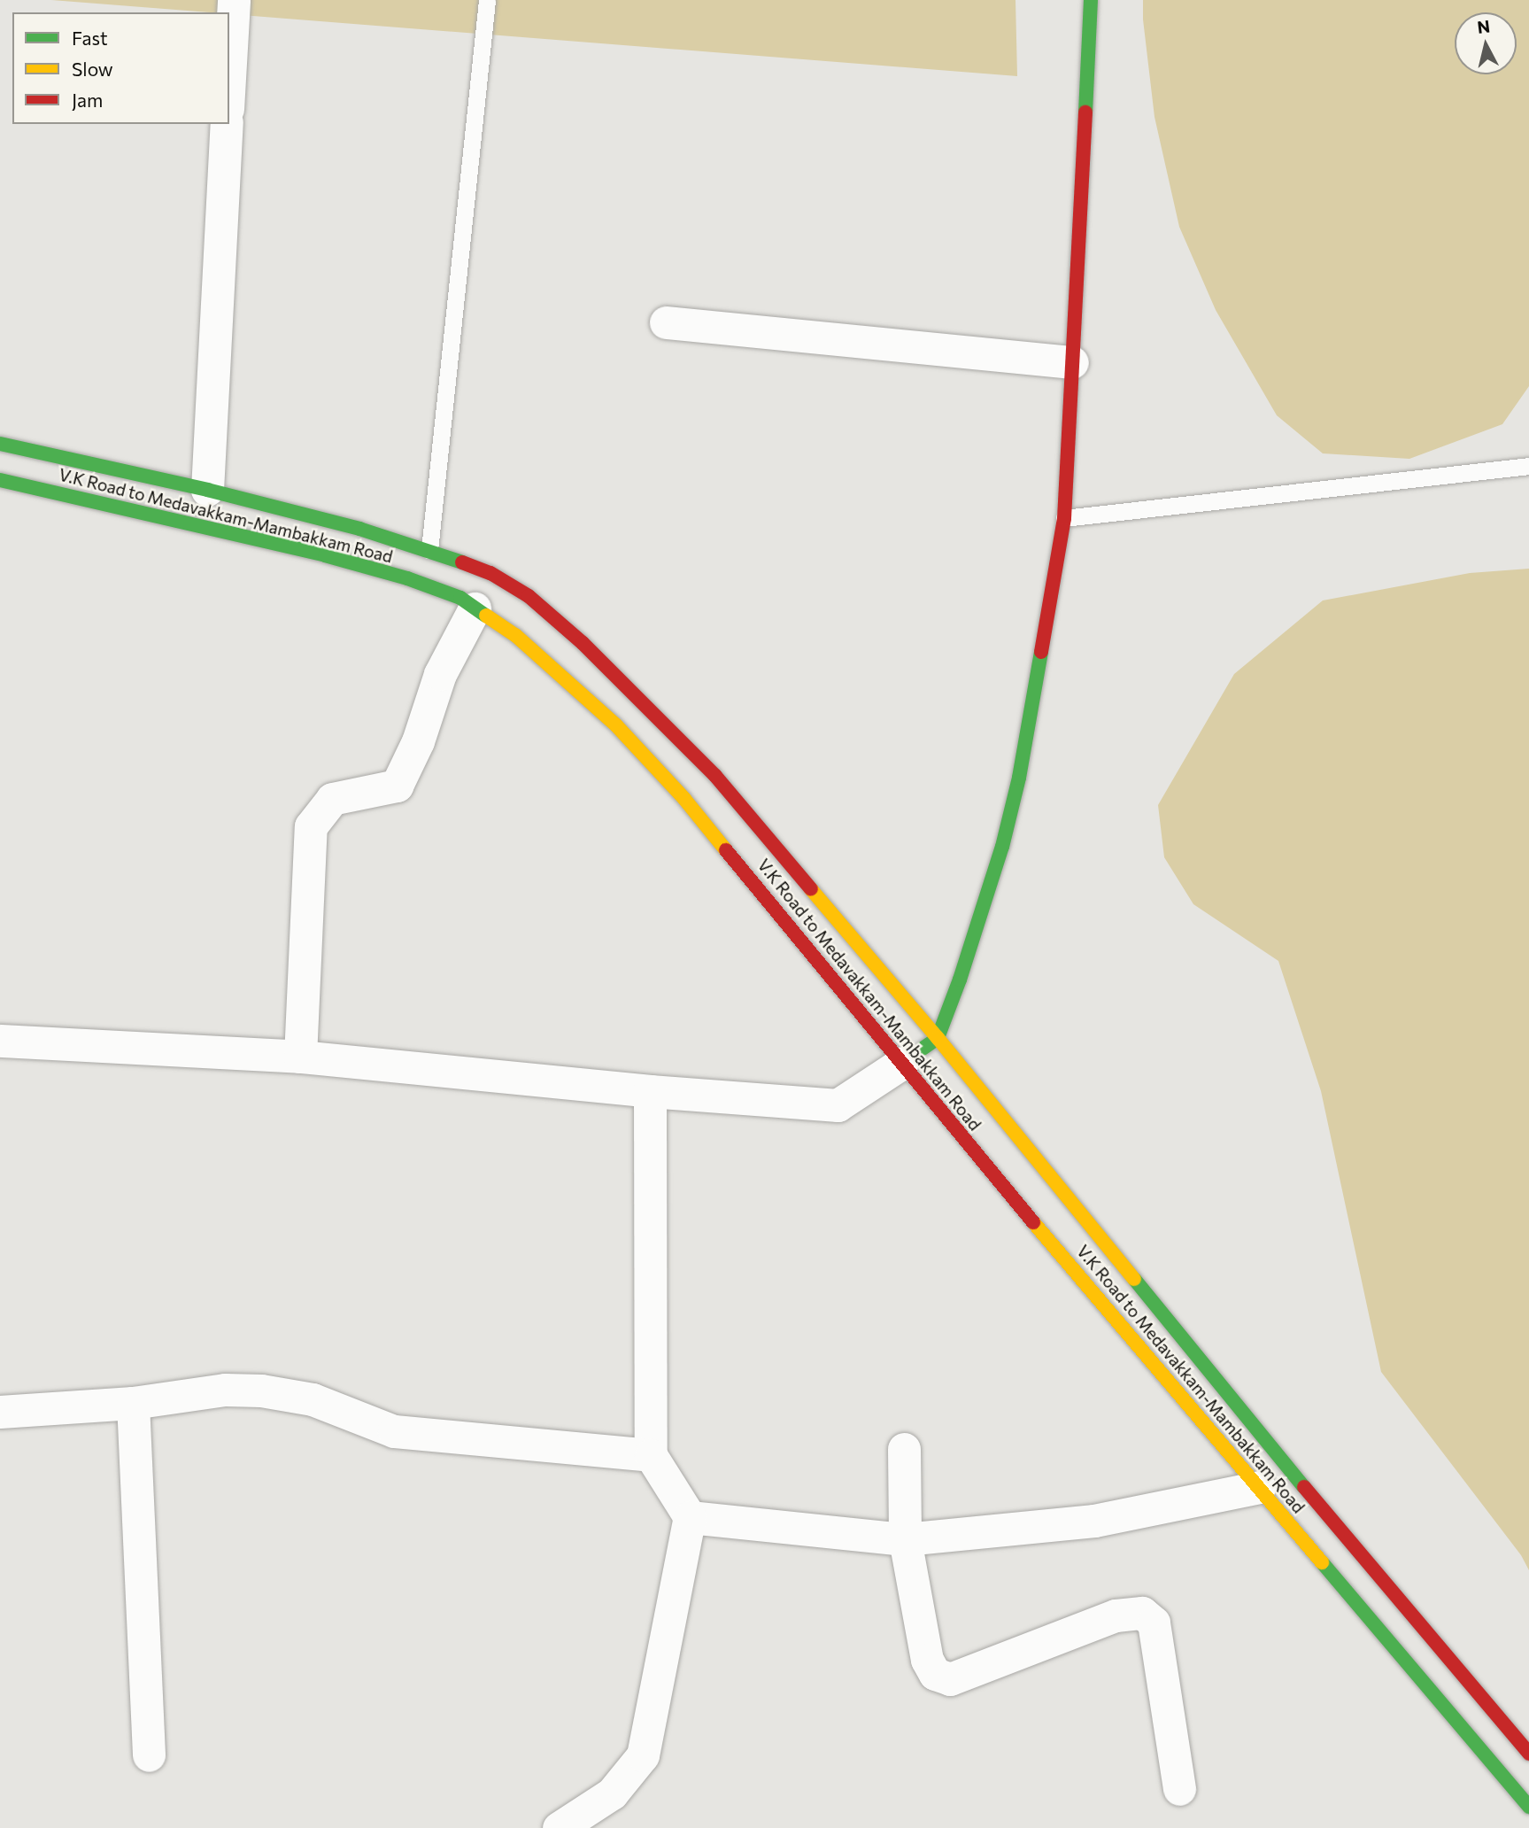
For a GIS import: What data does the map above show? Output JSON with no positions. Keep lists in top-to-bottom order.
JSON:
{
  "streets": {
    "street": ["V.K Road to Medavakkam-Mambakkam Road"]
  },
  "legend": ["Fast", "Slow", "Jam"],
  "north": "top"
}
